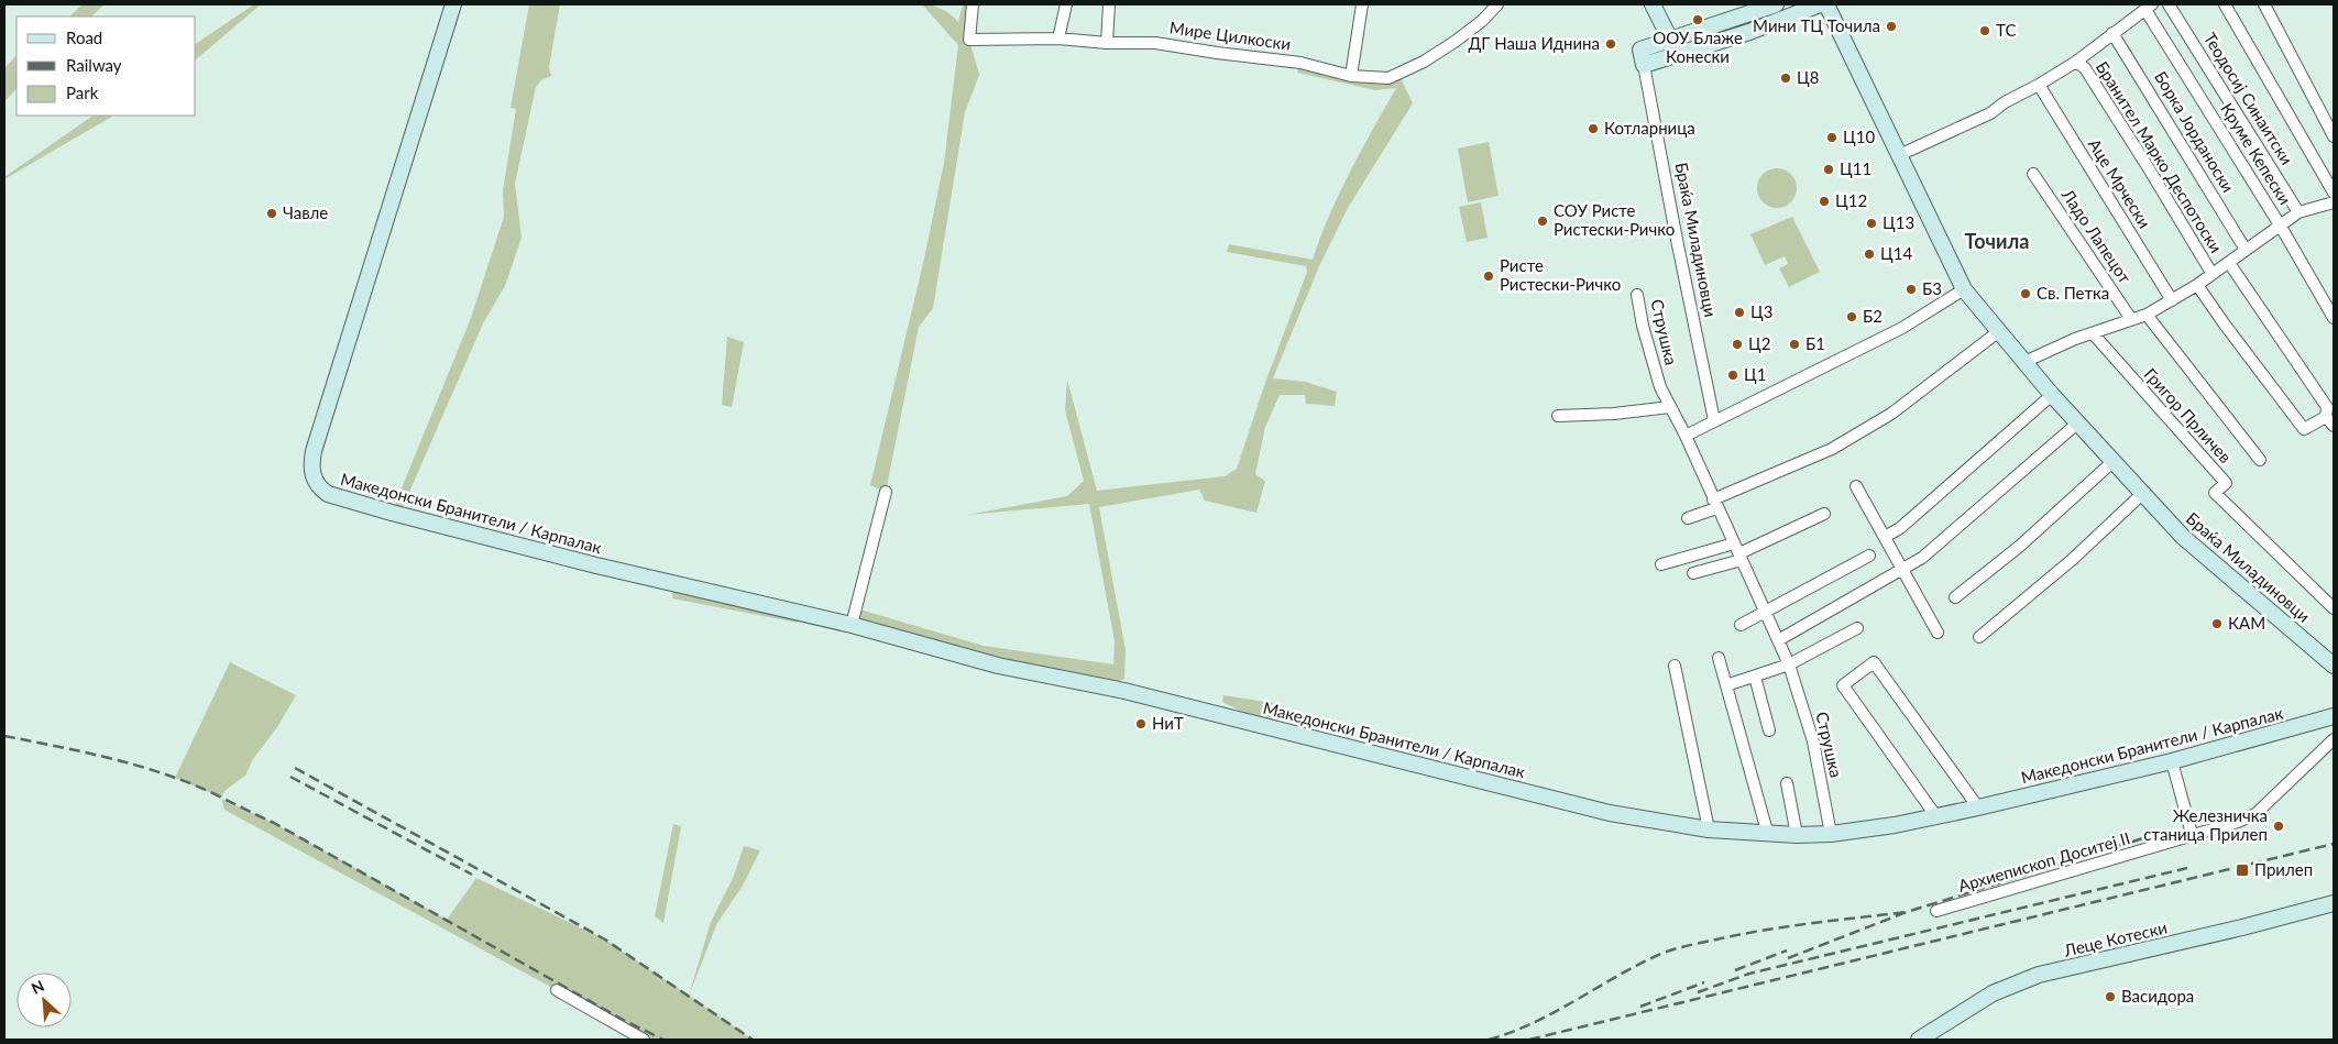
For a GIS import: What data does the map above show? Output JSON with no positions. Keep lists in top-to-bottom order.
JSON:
{
  "streets": {
    "main road": ["Браќа Миладиновци", "Македонски Бранители / Карпалак", "Леце Котески"],
    "street": [
      "Мире Цилкоски",
      "Теодосиј Синаитски",
      "Борка Јорданоски",
      "Круме Кепески",
      "Бранител Марко Деспотоски",
      "Аце Мрчески",
      "Ладо Лапецот",
      "Струшка",
      "Григор Прличев",
      "Архиепископ Доситеј II"
    ]
  },
  "crossings": [
    ["Струшка", "Македонски Бранители / Карпалак"]
  ],
  "districts": ["Точила"],
  "places": {
    "other": [
      "ООУ Блаже Конески",
      "Мини ТЦ Точила",
      "ТС",
      "ДГ Наша Иднина",
      "Ц8",
      "Котларница",
      "Ц10",
      "Ц11",
      "Ц12",
      "Чавле",
      "СОУ Ристе Ристески-Ричко",
      "Ц13",
      "Ц14",
      "Ристе Ристески-Ричко",
      "Б3",
      "Св. Петка",
      "Ц3",
      "Б2",
      "Ц2",
      "Б1",
      "Ц1",
      "КАМ",
      "НиТ",
      "Железничка станица Прилеп",
      "Васидора"
    ],
    "transit": ["Прилеп"]
  },
  "legend": ["Road", "Railway", "Park"],
  "north": "top left"
}
